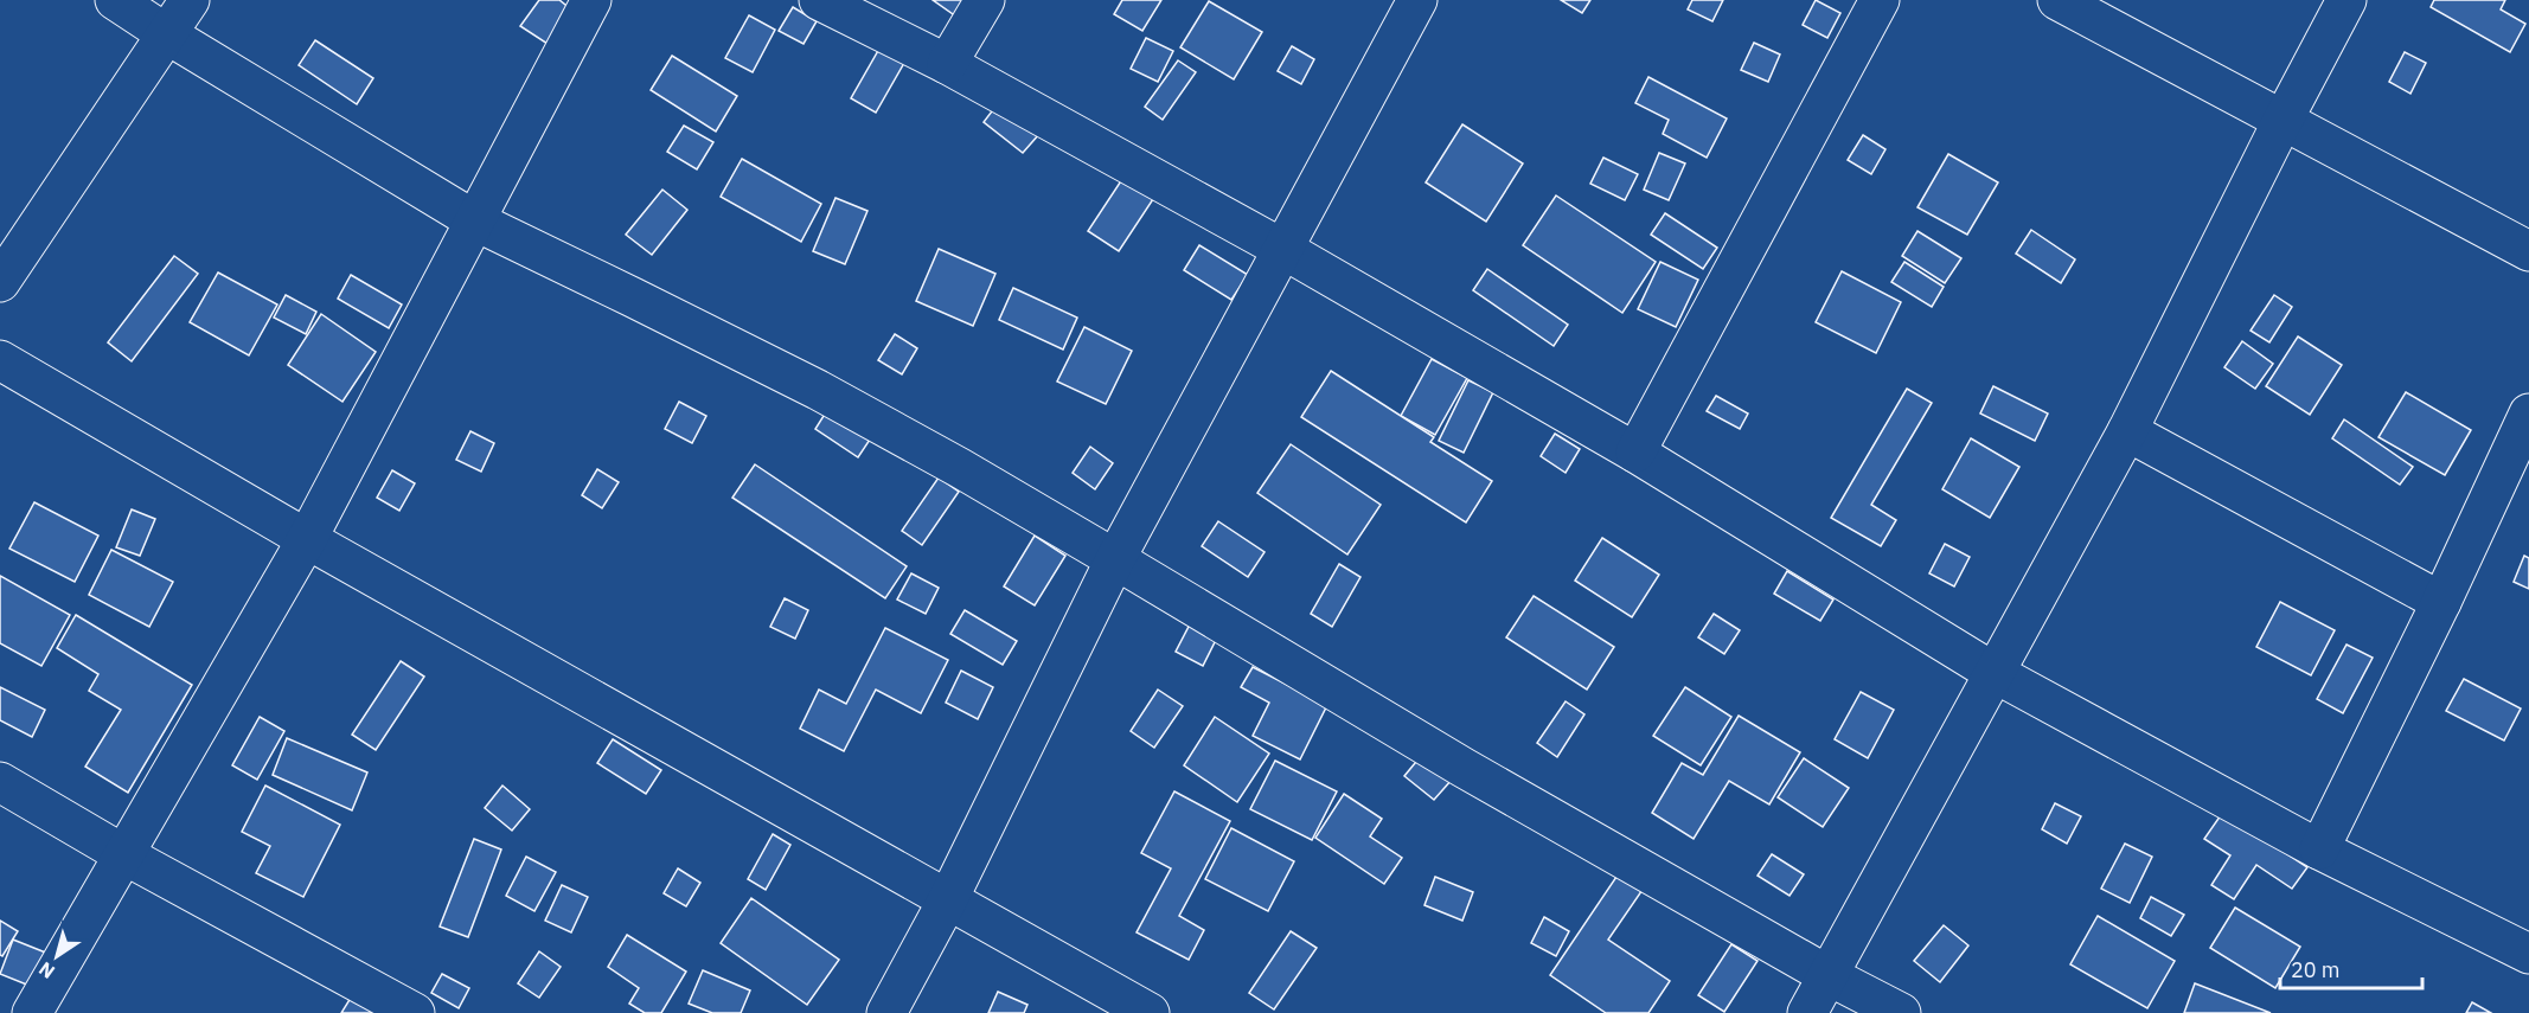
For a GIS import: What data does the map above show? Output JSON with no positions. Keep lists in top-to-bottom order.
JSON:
{
  "scale_bar": "20 m",
  "north": "bottom left"
}
